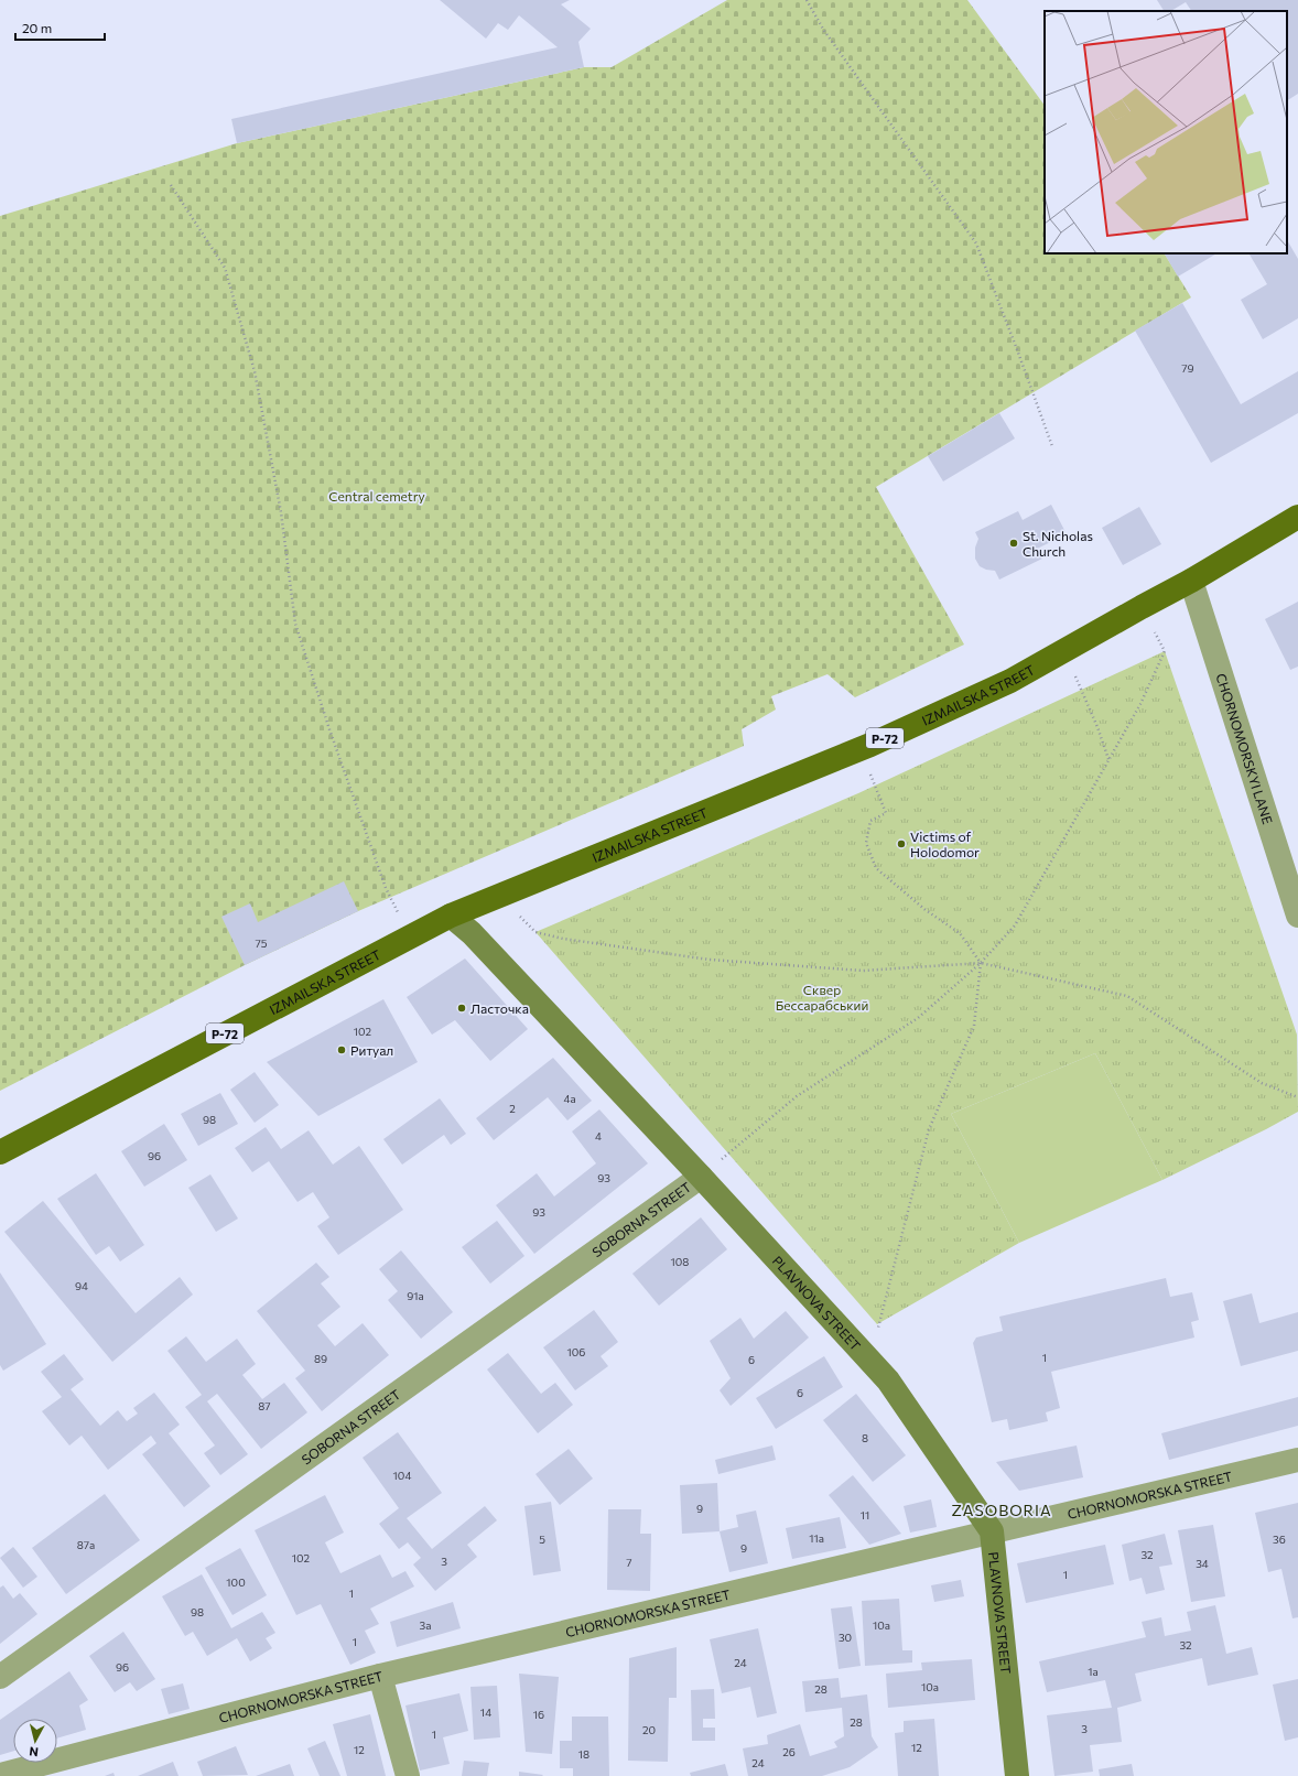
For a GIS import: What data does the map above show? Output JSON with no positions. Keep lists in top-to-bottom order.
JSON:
{
  "streets": {
    "main road": ["IZMAILSKA STREET", "Р-72"],
    "street": [
      "CHORNOMORSKYI LANE",
      "SOBORNA STREET",
      "PLAVNOVA STREET",
      "CHORNOMORSKA STREET"
    ]
  },
  "crossings": [
    ["IZMAILSKA STREET", "CHORNOMORSKYI LANE"],
    ["IZMAILSKA STREET", "PLAVNOVA STREET"],
    ["SOBORNA STREET", "PLAVNOVA STREET"],
    ["PLAVNOVA STREET", "CHORNOMORSKA STREET"]
  ],
  "districts": ["ZASOBORIA"],
  "parks": ["Central cemetry", "Сквер Бессарабський"],
  "places": [
    "St. Nicholas Church",
    "Victims of Holodomor",
    "Ласточка",
    "Ритуал"
  ],
  "house_numbers": [
    "79",
    "75",
    "102",
    "4а",
    "2",
    "98",
    "4",
    "96",
    "93",
    "93",
    "108",
    "94",
    "91а",
    "106",
    "1",
    "89",
    "6",
    "6",
    "87",
    "8",
    "104",
    "9",
    "11",
    "11а",
    "5",
    "36",
    "87а",
    "9",
    "32",
    "102",
    "3",
    "7",
    "34",
    "1",
    "100",
    "1",
    "98",
    "3а",
    "10а",
    "30",
    "1",
    "32",
    "24",
    "96",
    "1а",
    "10а",
    "28",
    "14",
    "16",
    "28",
    "3",
    "20",
    "1",
    "12",
    "12",
    "26",
    "18",
    "24"
  ],
  "scale_bar": "20 m",
  "north": "bottom"
}
